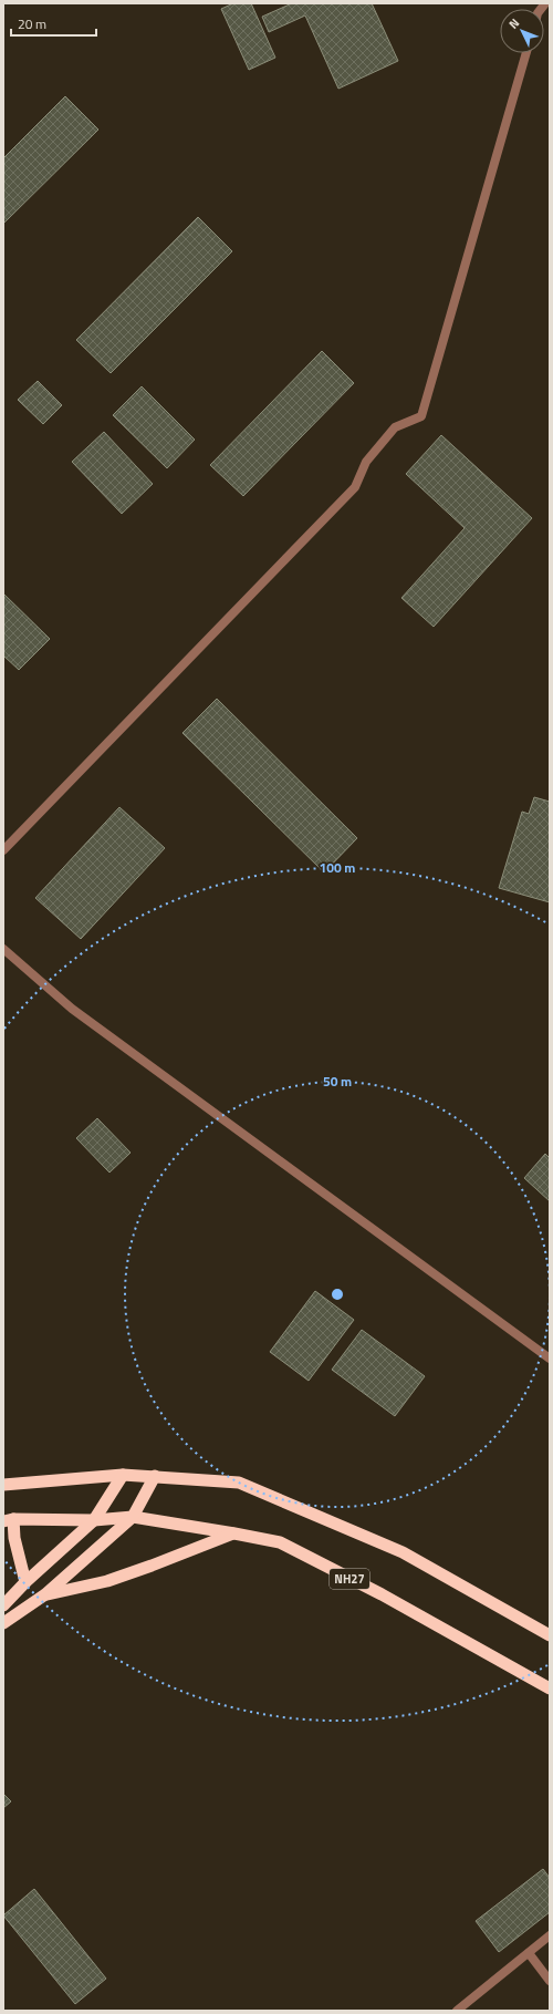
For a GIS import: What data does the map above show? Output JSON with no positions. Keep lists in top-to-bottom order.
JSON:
{
  "streets": {
    "highway": ["NH27"]
  },
  "scale_bar": "20 m",
  "north": "top left",
  "rings": ["100 m", "50 m"]
}
